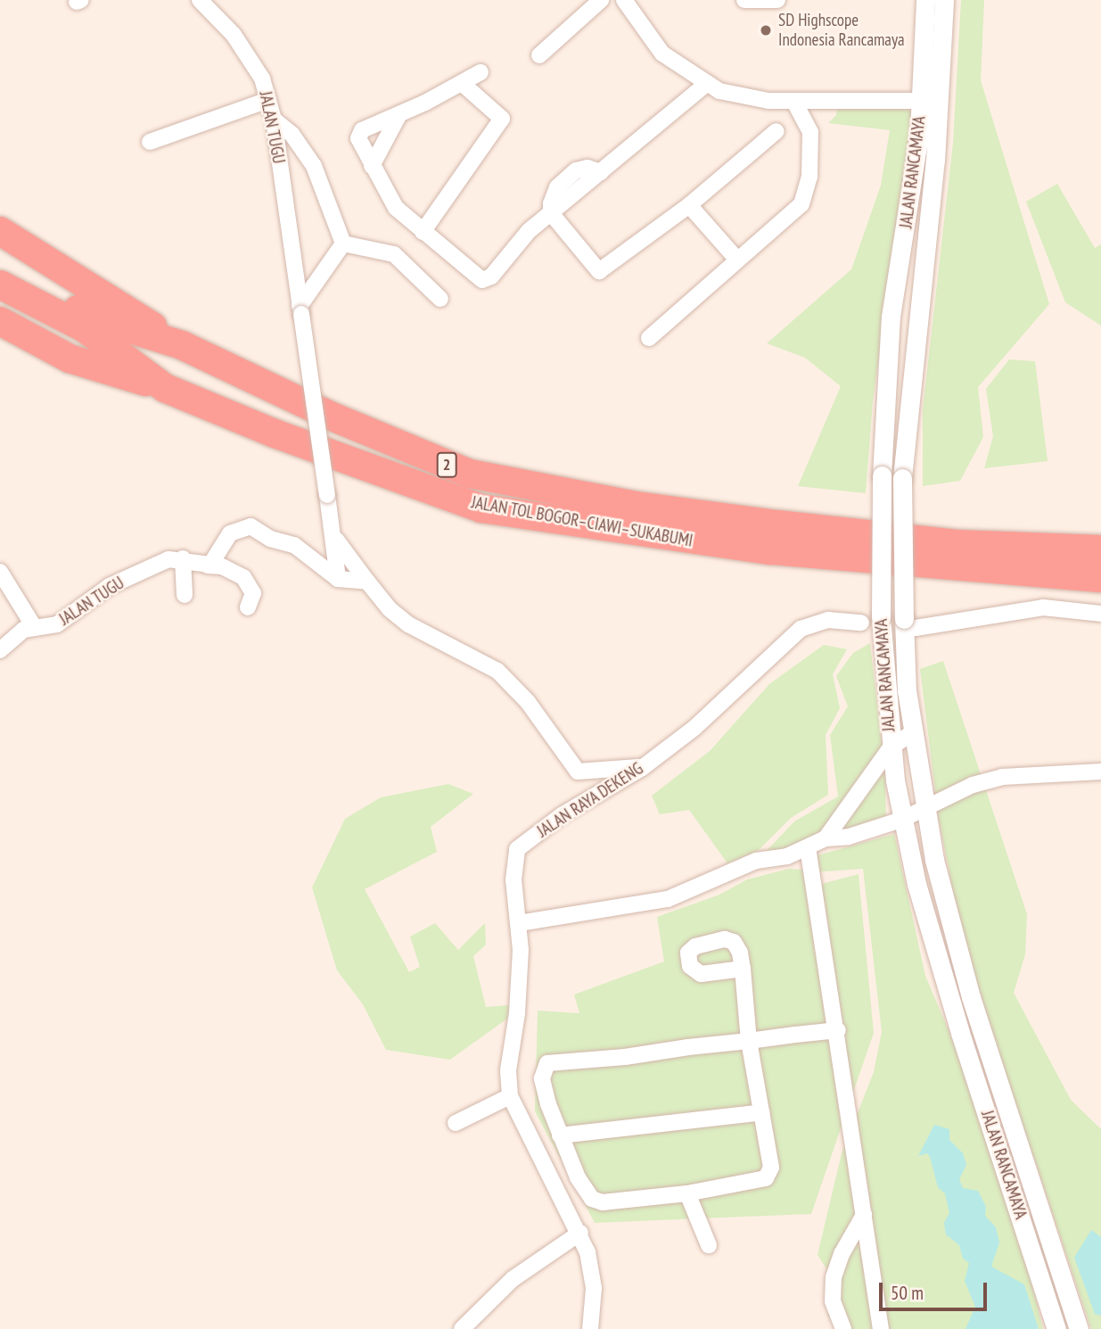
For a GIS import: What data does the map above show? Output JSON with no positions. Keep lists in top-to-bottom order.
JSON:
{
  "streets": {
    "highway": ["2", "JALAN TOL BOGOR–CIAWI–SUKABUMI"],
    "street": ["JALAN TUGU", "JALAN RANCAMAYA", "JALAN RAYA DEKENG"]
  },
  "places": ["SD Highscope Indonesia Rancamaya"],
  "scale_bar": "50 m"
}
